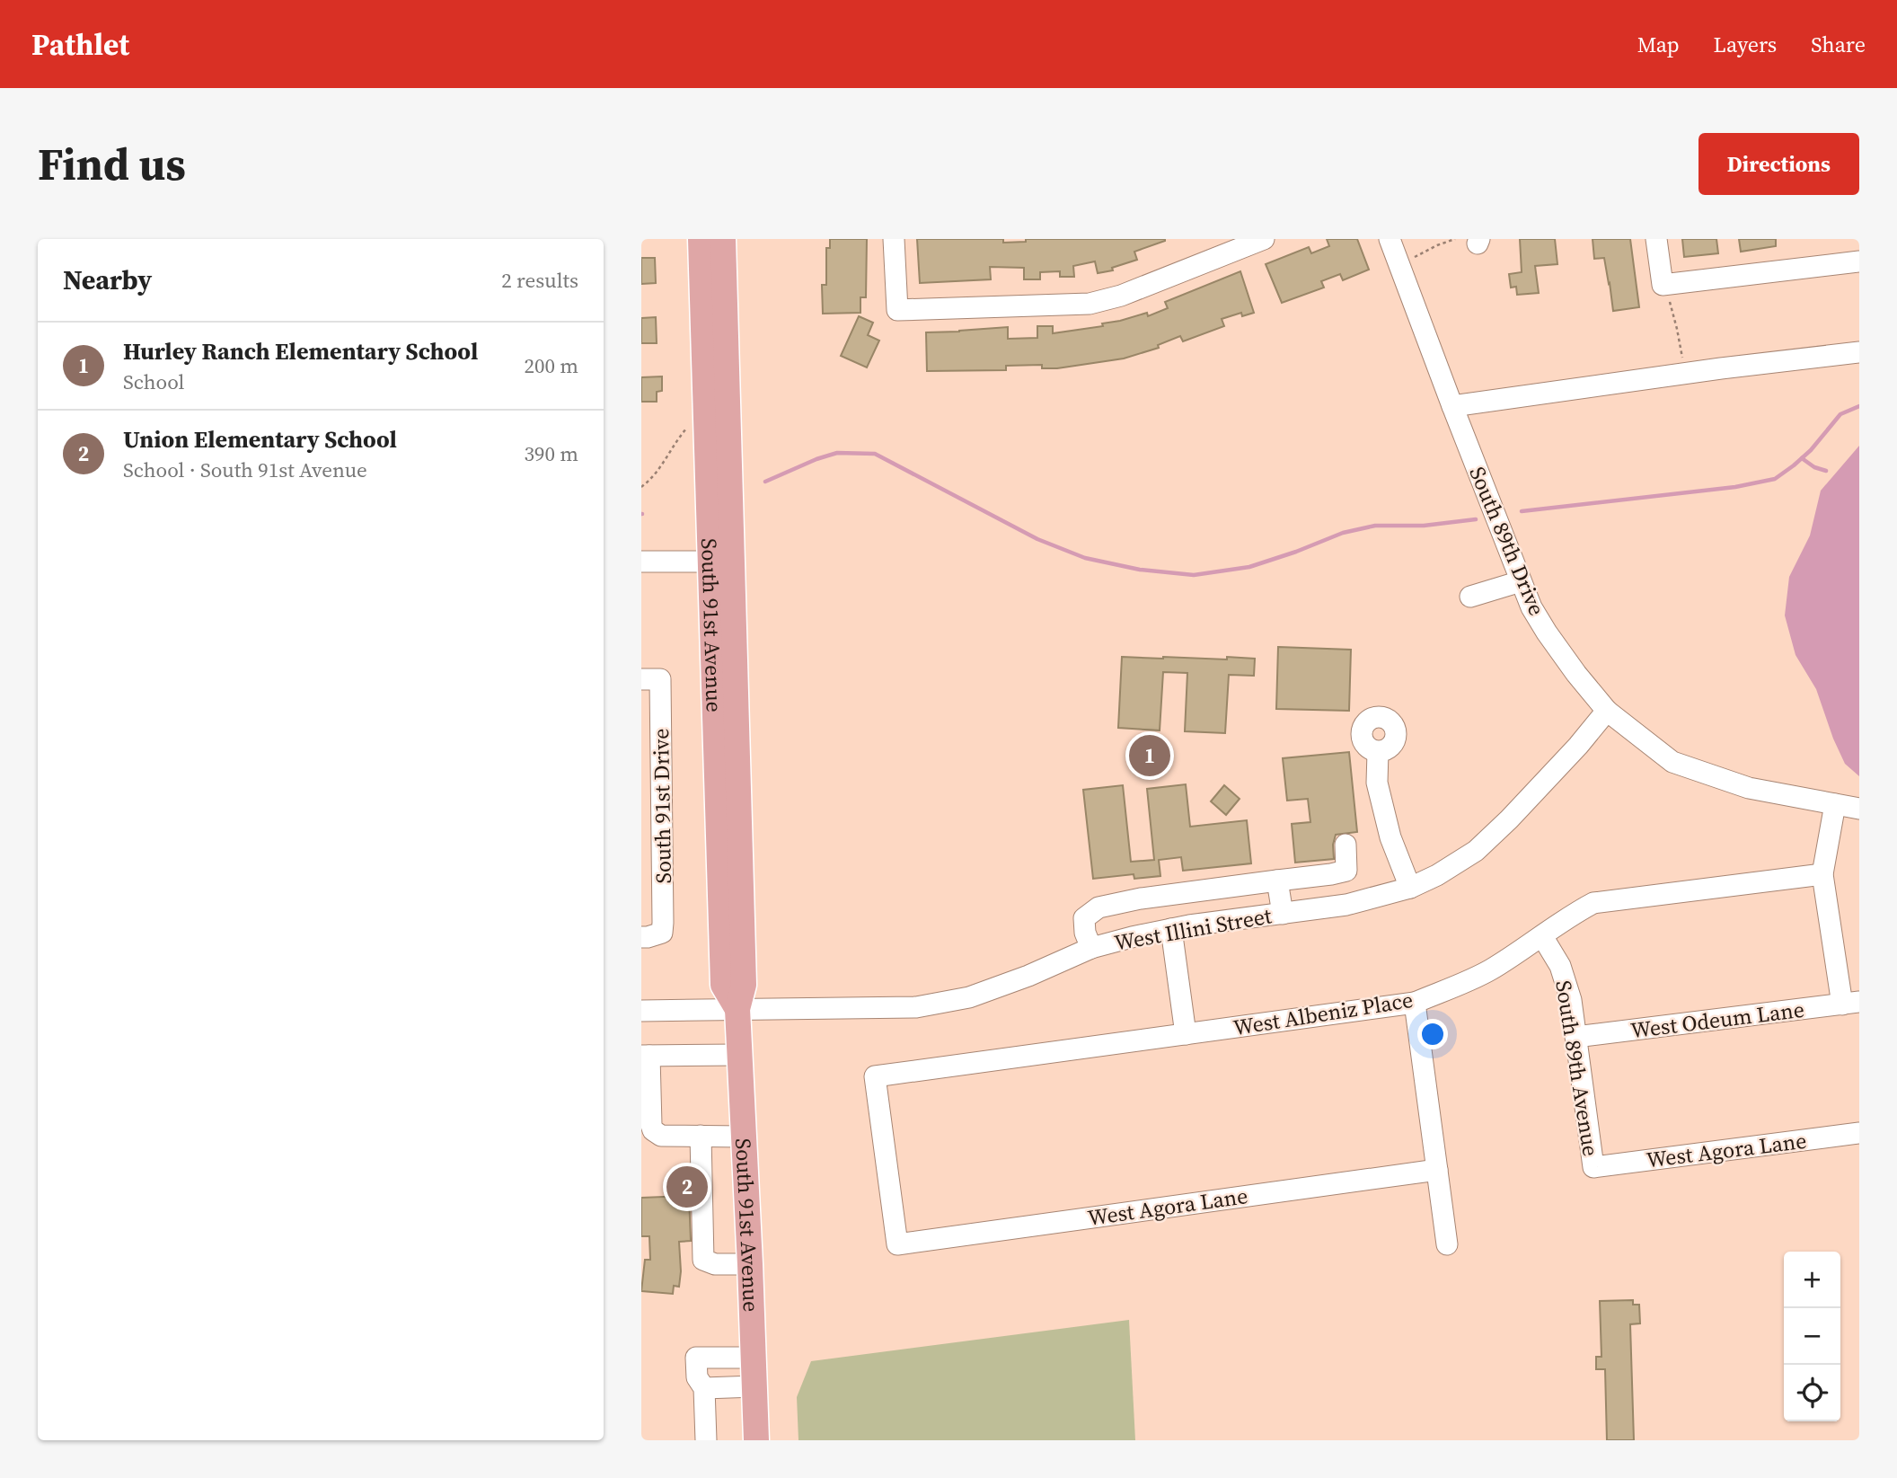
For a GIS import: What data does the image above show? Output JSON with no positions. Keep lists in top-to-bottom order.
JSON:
{
  "streets": {
    "main road": ["South 91st Avenue"],
    "street": [
      "South 89th Drive",
      "South 91st Drive",
      "West Illini Street",
      "West Albeniz Place",
      "West Odeum Lane",
      "South 89th Avenue",
      "West Agora Lane"
    ]
  },
  "crossings": [
    ["South 89th Drive", "West Illini Street"],
    ["South 91st Avenue", "West Illini Street"],
    ["West Albeniz Place", "South 89th Avenue"],
    ["West Albeniz Place", "West Agora Lane"],
    ["West Odeum Lane", "South 89th Avenue"],
    ["South 89th Avenue", "West Agora Lane"]
  ],
  "page": {
    "header": "Pathlet",
    "nav": ["Map", "Layers", "Share"],
    "buttons": "Directions",
    "title": "Find us",
    "heading": ["Nearby", "2 results"],
    "list": [
      {
        "mark": "1",
        "name": "Hurley Ranch Elementary School",
        "note": "School",
        "value": "200 m"
      },
      {
        "mark": "2",
        "name": "Union Elementary School",
        "note": "School · South 91st Avenue",
        "value": "390 m"
      }
    ],
    "pins": ["1", "2"],
    "map_buttons": ["+", "−"]
  }
}
